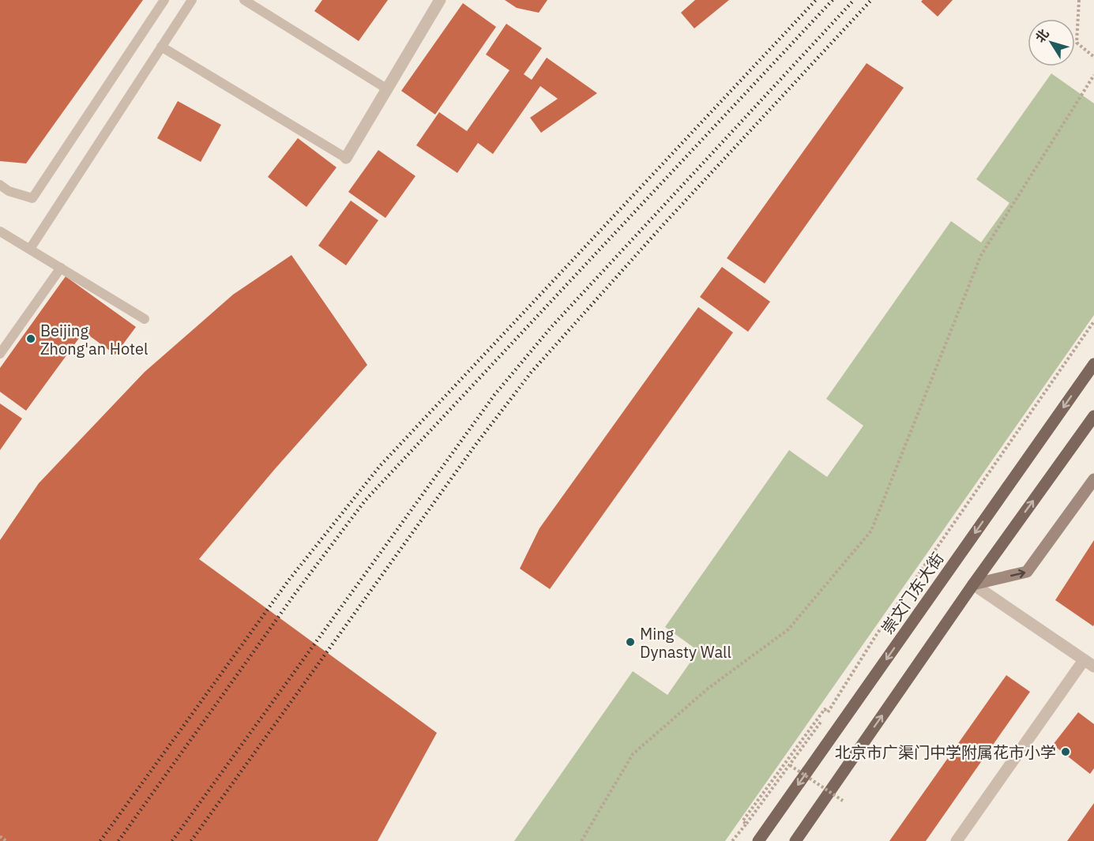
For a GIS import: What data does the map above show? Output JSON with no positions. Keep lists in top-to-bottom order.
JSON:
{
  "streets": {
    "main road": ["崇文门东大街"]
  },
  "places": ["Beijing Zhong'an Hotel", "Ming Dynasty Wall", "北京市广渠门中学附属花市小学"],
  "north": "top left"
}
